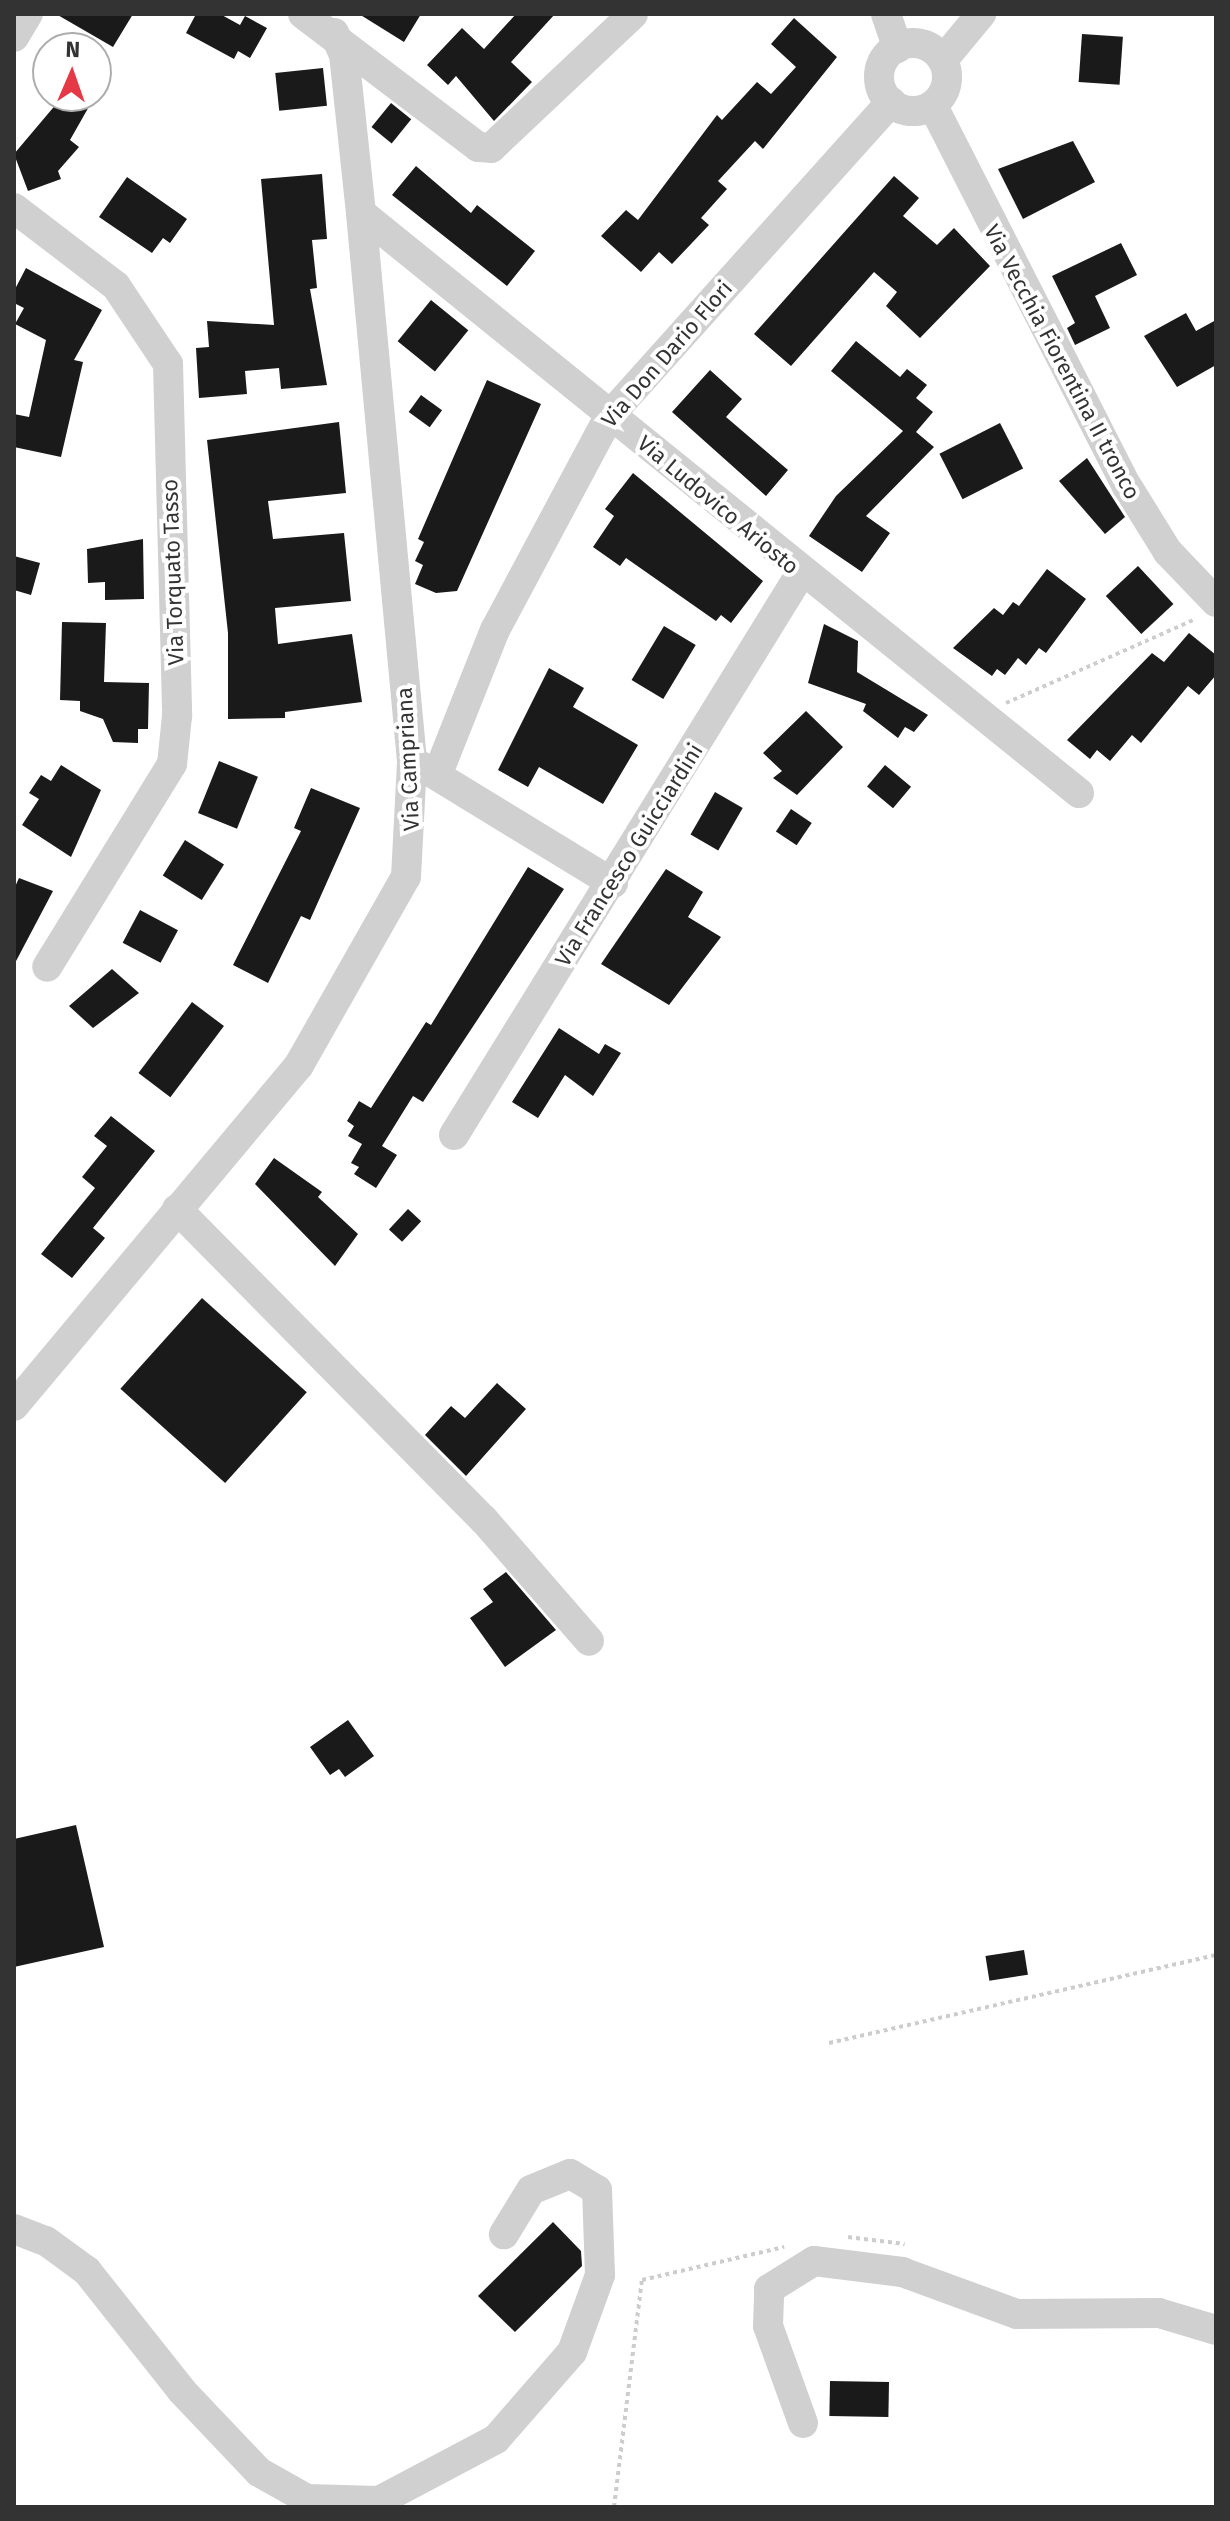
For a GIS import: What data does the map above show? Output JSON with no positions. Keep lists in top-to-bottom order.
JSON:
{
  "streets": {
    "street": [
      "Via Don Dario Flori",
      "Via Vecchia Fiorentina II tronco",
      "Via Ludovico Ariosto",
      "Via Torquato Tasso",
      "Via Campriana",
      "Via Francesco Guicciardini"
    ]
  },
  "crossings": [
    ["Via Don Dario Flori", "Via Vecchia Fiorentina II tronco"],
    ["Via Don Dario Flori", "Via Ludovico Ariosto"],
    ["Via Don Dario Flori", "Via Campriana"],
    ["Via Ludovico Ariosto", "Via Campriana"],
    ["Via Ludovico Ariosto", "Via Francesco Guicciardini"]
  ],
  "north": "top"
}
